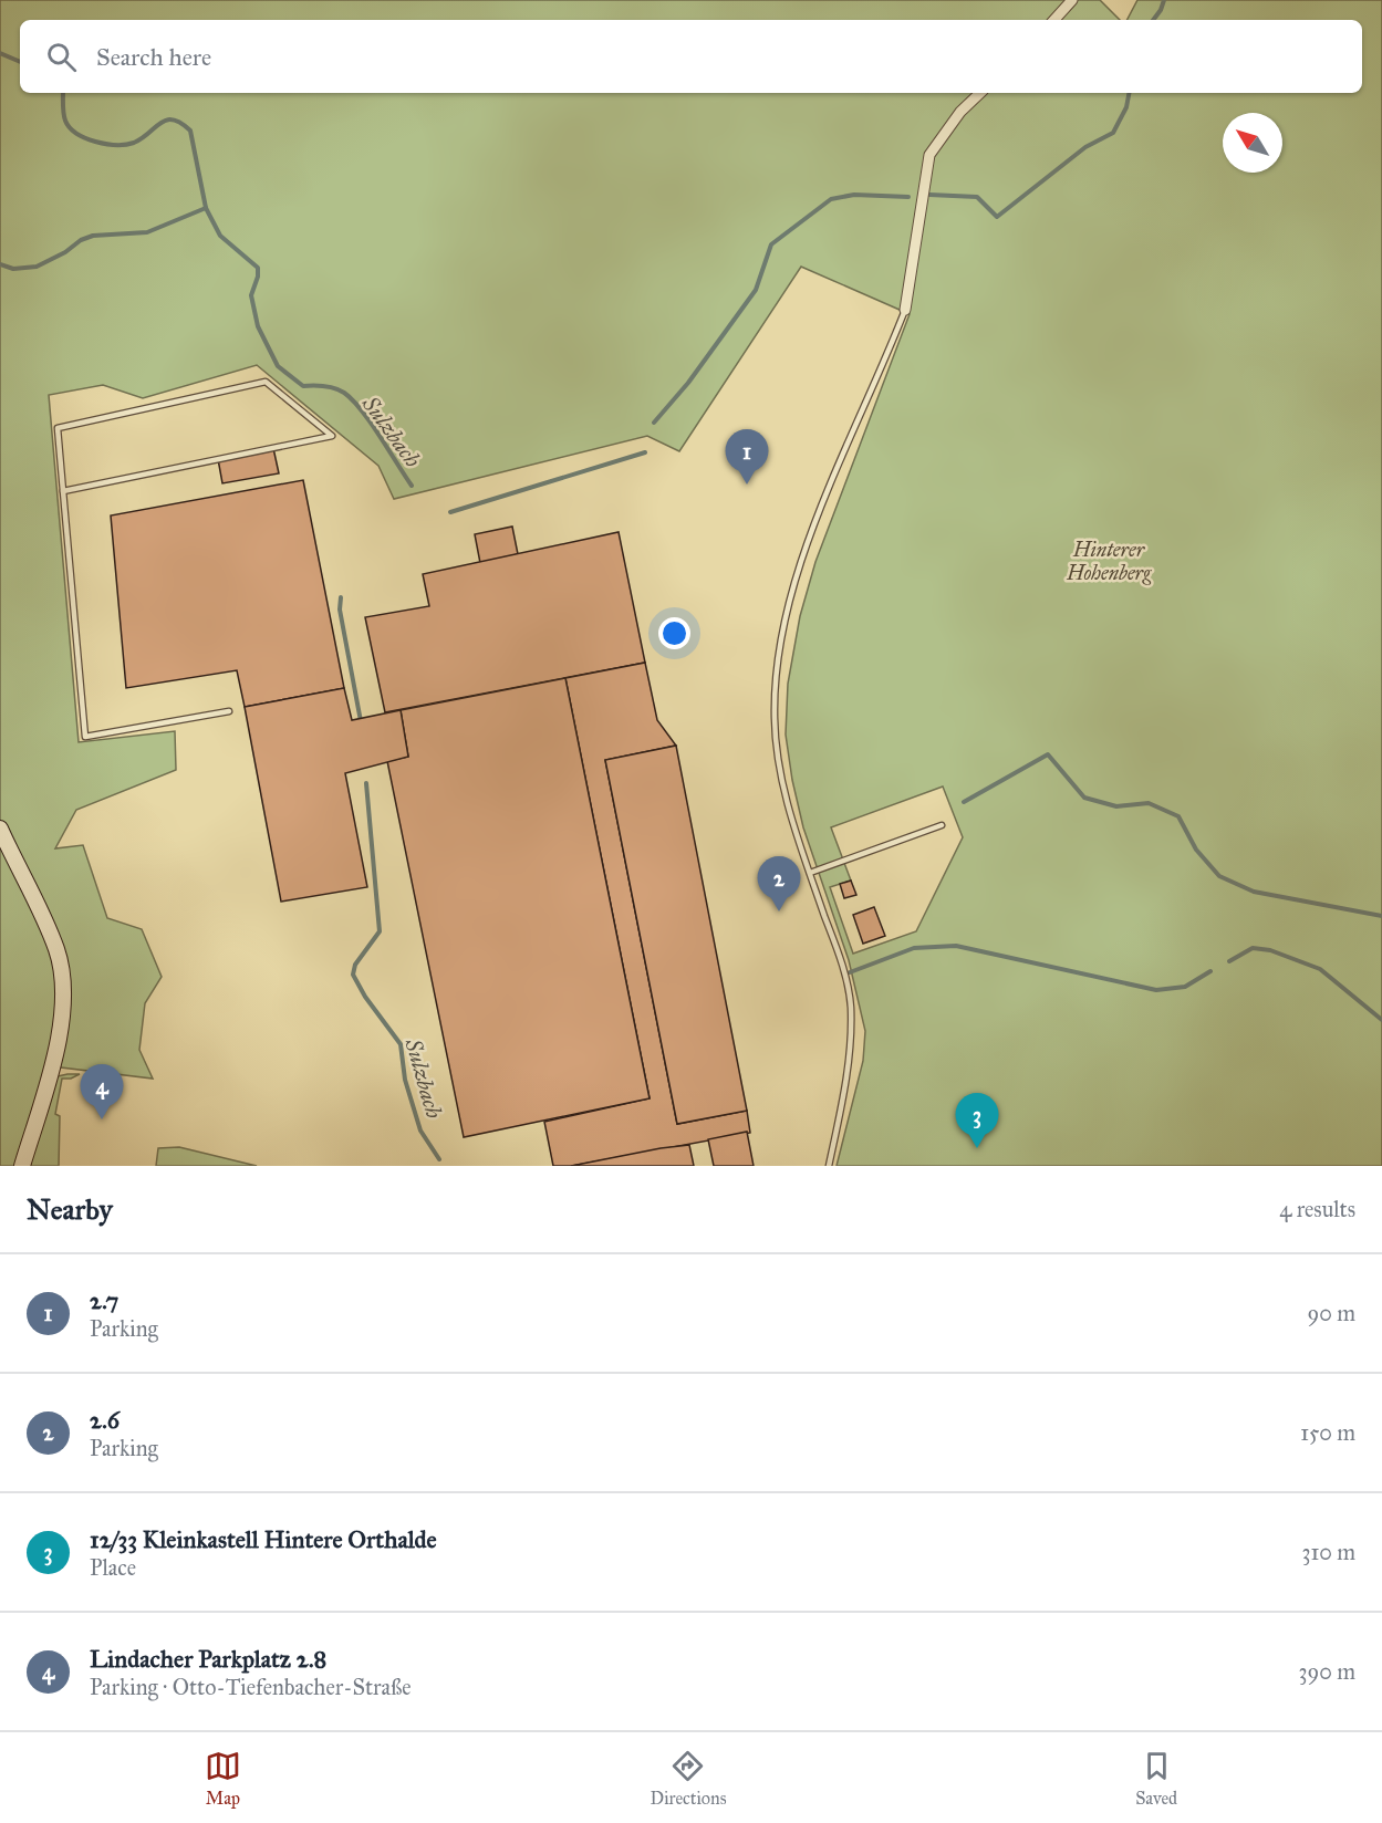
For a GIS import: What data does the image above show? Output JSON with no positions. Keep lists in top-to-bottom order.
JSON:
{
  "water": ["Sulzbach"],
  "parks": ["Hinterer Hohenberg"],
  "north": "top left",
  "page": {
    "search": "Search here",
    "pins": [
      "1",
      "2",
      "4",
      "3"
    ],
    "heading": ["Nearby", "4 results"],
    "list": [
      {
        "mark": "1",
        "name": "2.7",
        "note": "Parking",
        "value": "90 m"
      },
      {
        "mark": "2",
        "name": "2.6",
        "note": "Parking",
        "value": "150 m"
      },
      {
        "mark": "3",
        "name": "12/33 Kleinkastell Hintere Orthalde",
        "note": "Place",
        "value": "310 m"
      },
      {
        "mark": "4",
        "name": "Lindacher Parkplatz 2.8",
        "note": "Parking · Otto-Tiefenbacher-Straße",
        "value": "390 m"
      }
    ],
    "nav": ["Map", "Directions", "Saved"]
  }
}
